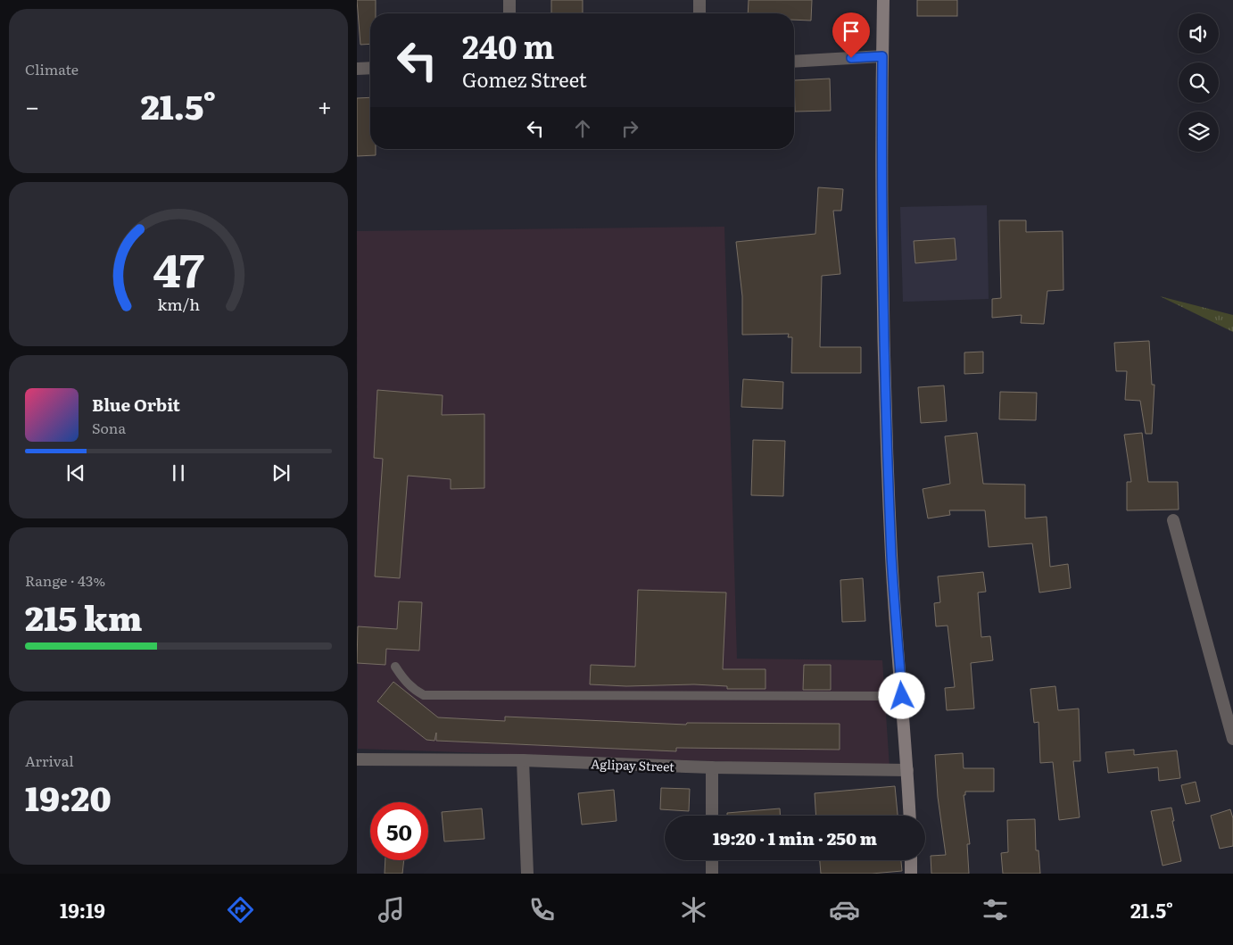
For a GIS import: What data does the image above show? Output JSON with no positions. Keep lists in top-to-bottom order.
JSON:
{
  "streets": {
    "street": ["Aglipay Street"]
  },
  "page": {
    "tile": [
      "Climate",
      ["Range · 43%", "215 km"],
      ["Arrival", "19:20"]
    ],
    "turn": ["240 m", "Gomez Street"],
    "heat": ["−", "21.5°", "+"],
    "song": ["Blue Orbit", "Sona"],
    "limit": "50",
    "trip": "19:20 · 1 min · 250 m",
    "tabs": ["19:19", "21.5°"],
    "gauge": ["47", "km/h"]
  }
}
